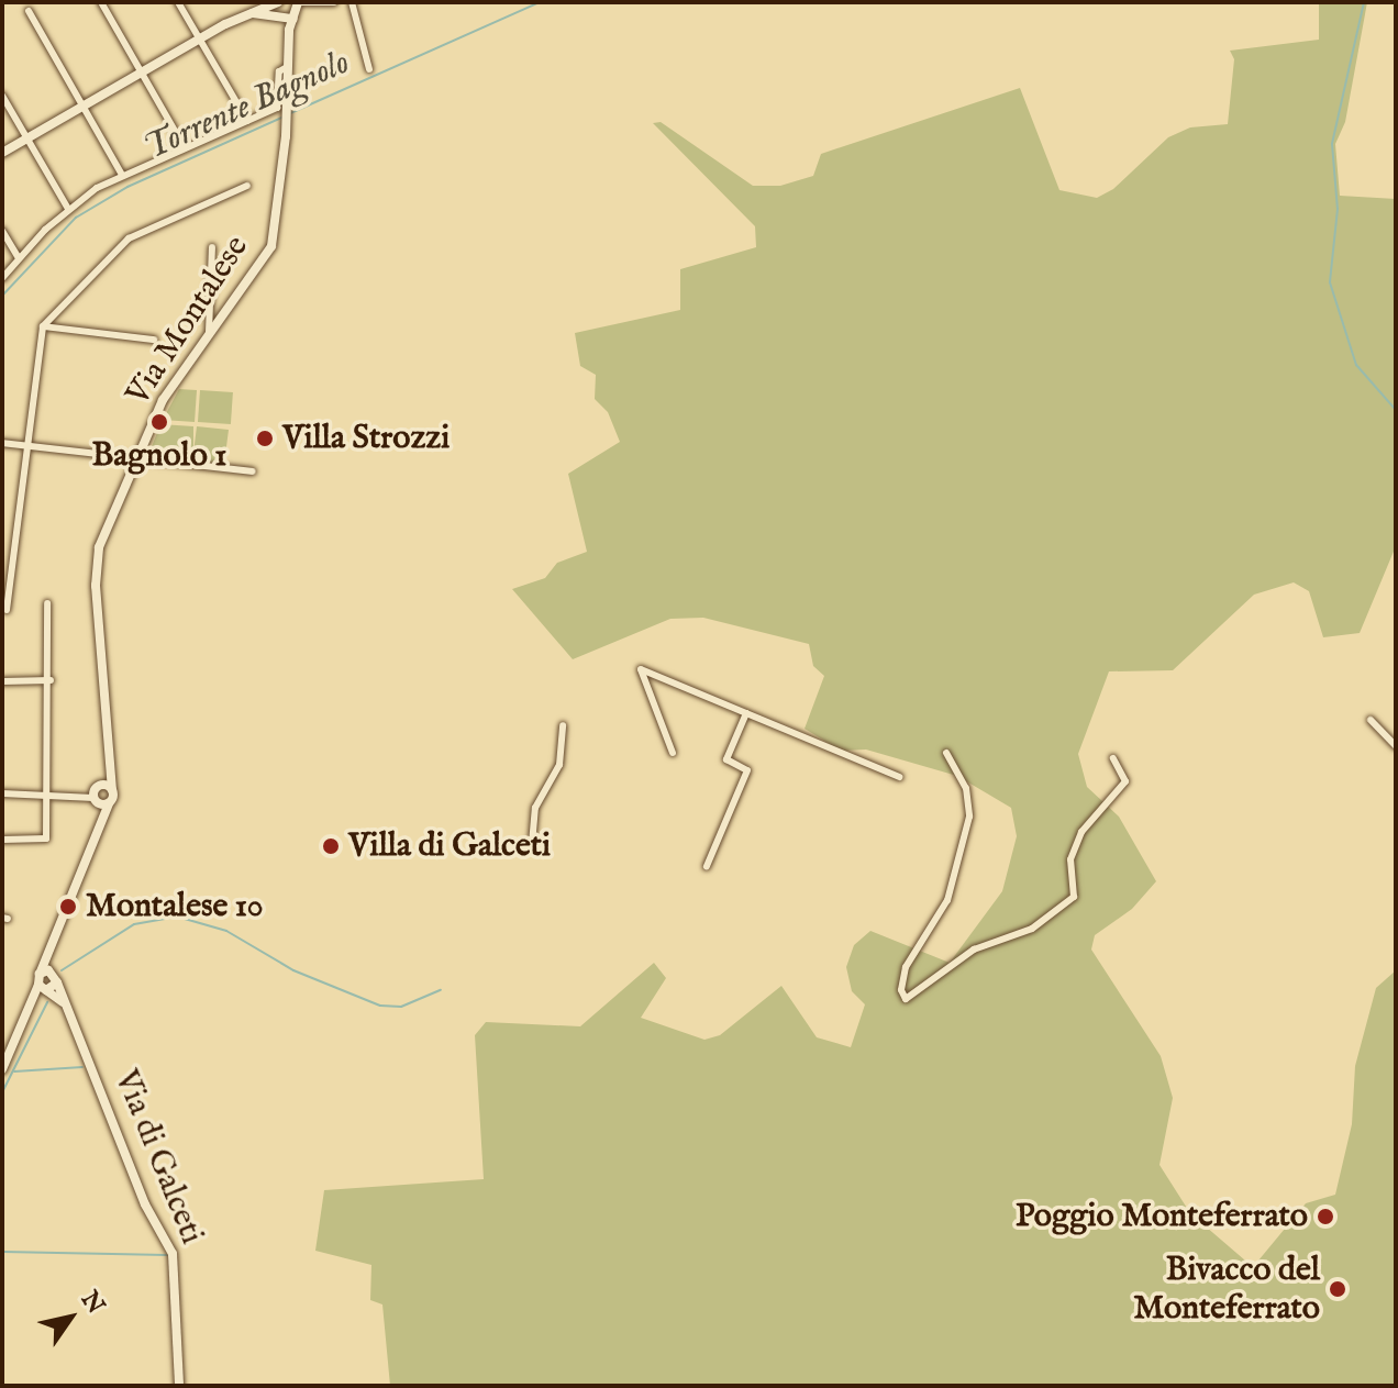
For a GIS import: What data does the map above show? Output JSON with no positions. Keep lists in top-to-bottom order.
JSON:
{
  "streets": {
    "street": ["Via Montalese", "Via di Galceti"]
  },
  "crossings": [
    ["Via Montalese", "Via di Galceti"]
  ],
  "water": ["Torrente Bagnolo"],
  "places": [
    "Bagnolo 1",
    "Villa Strozzi",
    "Villa di Galceti",
    "Montalese 10",
    "Poggio Monteferrato",
    "Bivacco del Monteferrato"
  ],
  "north": "top right"
}
